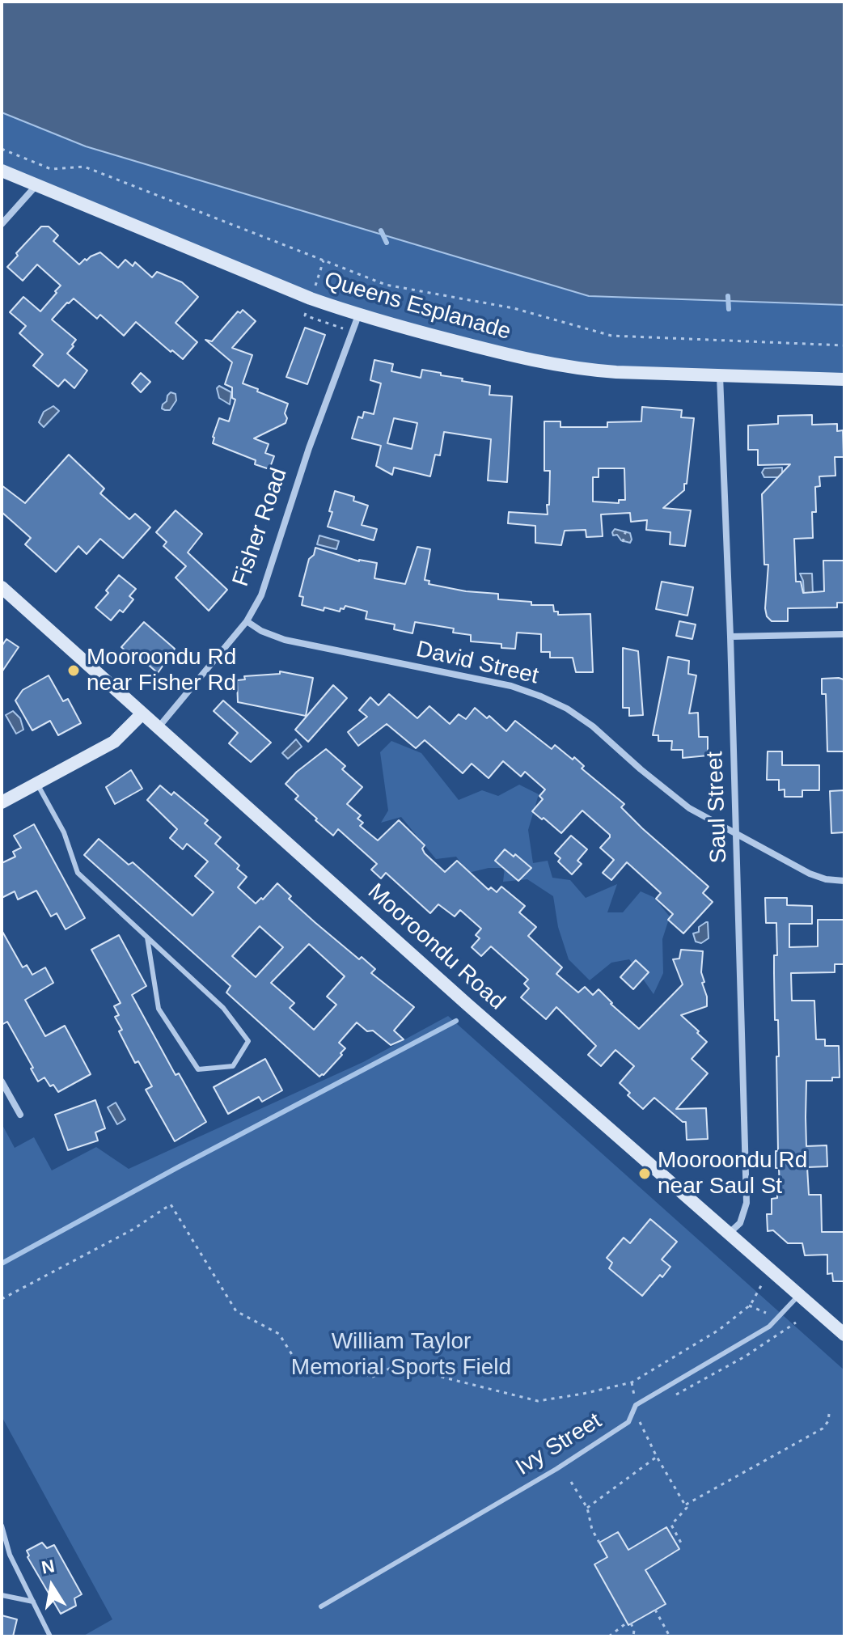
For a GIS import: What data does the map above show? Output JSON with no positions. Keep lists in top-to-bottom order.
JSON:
{
  "streets": {
    "street": [
      "Queens Esplanade",
      "Fisher Road",
      "David Street",
      "Saul Street",
      "Mooroondu Road"
    ],
    "lane": ["Ivy Street"]
  },
  "crossings": [
    ["Queens Esplanade", "Fisher Road"],
    ["Queens Esplanade", "Saul Street"],
    ["Fisher Road", "David Street"],
    ["Fisher Road", "Mooroondu Road"],
    ["David Street", "Saul Street"],
    ["Saul Street", "Mooroondu Road"],
    ["Mooroondu Road", "Ivy Street"]
  ],
  "parks": ["William Taylor Memorial Sports Field"],
  "places": ["Mooroondu Rd near Fisher Rd", "Mooroondu Rd near Saul St"],
  "north": "top"
}
